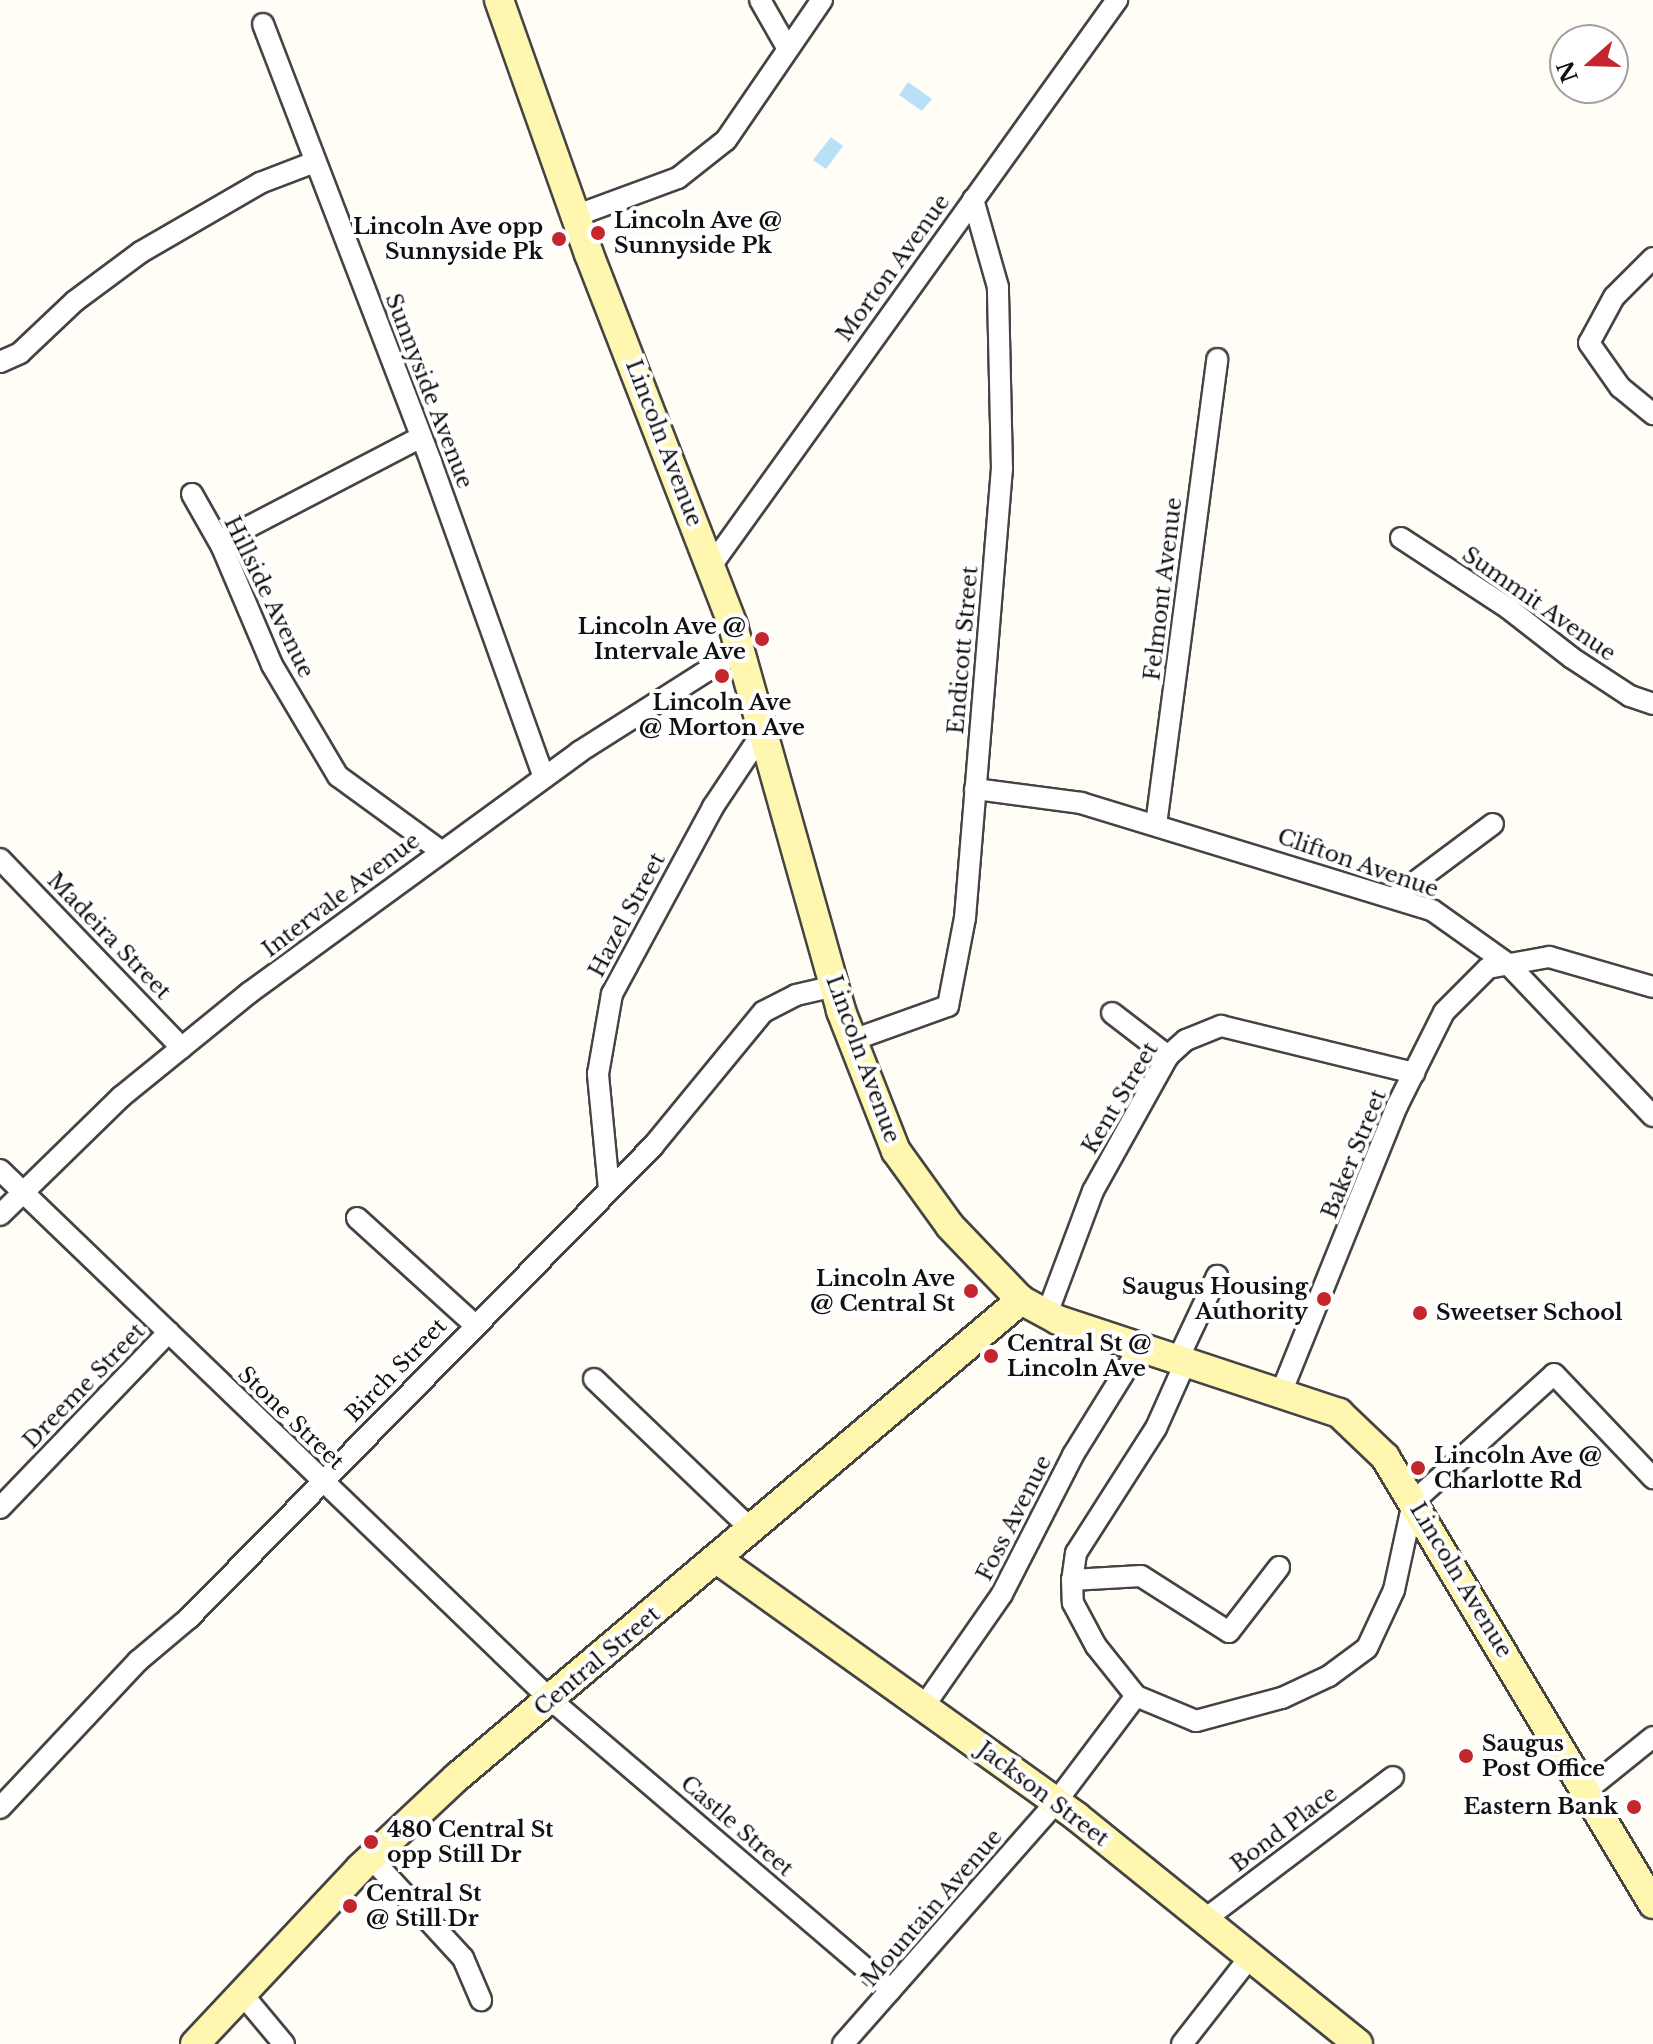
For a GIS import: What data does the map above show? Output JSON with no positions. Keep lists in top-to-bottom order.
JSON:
{
  "streets": {
    "main road": ["Lincoln Avenue", "Central Street", "Jackson Street"],
    "street": [
      "Morton Avenue",
      "Sunnyside Avenue",
      "Felmont Avenue",
      "Hillside Avenue",
      "Summit Avenue",
      "Endicott Street",
      "Clifton Avenue",
      "Intervale Avenue",
      "Hazel Street",
      "Madeira Street",
      "Kent Street",
      "Baker Street",
      "Birch Street",
      "Dreeme Street",
      "Stone Street",
      "Foss Avenue",
      "Castle Street",
      "Bond Place",
      "Mountain Avenue"
    ]
  },
  "crossings": [
    ["Morton Avenue", "Lincoln Avenue"],
    ["Morton Avenue", "Endicott Street"],
    ["Sunnyside Avenue", "Intervale Avenue"],
    ["Lincoln Avenue", "Endicott Street"],
    ["Lincoln Avenue", "Intervale Avenue"],
    ["Lincoln Avenue", "Hazel Street"],
    ["Lincoln Avenue", "Kent Street"],
    ["Lincoln Avenue", "Baker Street"],
    ["Lincoln Avenue", "Birch Street"],
    ["Lincoln Avenue", "Foss Avenue"],
    ["Lincoln Avenue", "Central Street"],
    ["Felmont Avenue", "Clifton Avenue"],
    ["Hillside Avenue", "Intervale Avenue"],
    ["Endicott Street", "Clifton Avenue"],
    ["Clifton Avenue", "Baker Street"],
    ["Intervale Avenue", "Madeira Street"],
    ["Intervale Avenue", "Stone Street"],
    ["Hazel Street", "Birch Street"],
    ["Kent Street", "Baker Street"],
    ["Birch Street", "Stone Street"],
    ["Dreeme Street", "Stone Street"],
    ["Stone Street", "Central Street"],
    ["Stone Street", "Castle Street"],
    ["Foss Avenue", "Jackson Street"],
    ["Central Street", "Jackson Street"],
    ["Central Street", "Castle Street"],
    ["Jackson Street", "Bond Place"],
    ["Jackson Street", "Mountain Avenue"],
    ["Castle Street", "Mountain Avenue"]
  ],
  "places": [
    "Lincoln Ave @ Sunnyside Pk",
    "Lincoln Ave opp Sunnyside Pk",
    "Lincoln Ave @ Intervale Ave",
    "Lincoln Ave @ Morton Ave",
    "Lincoln Ave @ Central St",
    "Saugus Housing Authority",
    "Sweetser School",
    "Central St @ Lincoln Ave",
    "Lincoln Ave @ Charlotte Rd",
    "Saugus Post Office",
    "Eastern Bank",
    "480 Central St opp Still Dr",
    "Central St @ Still Dr"
  ],
  "north": "left"
}
